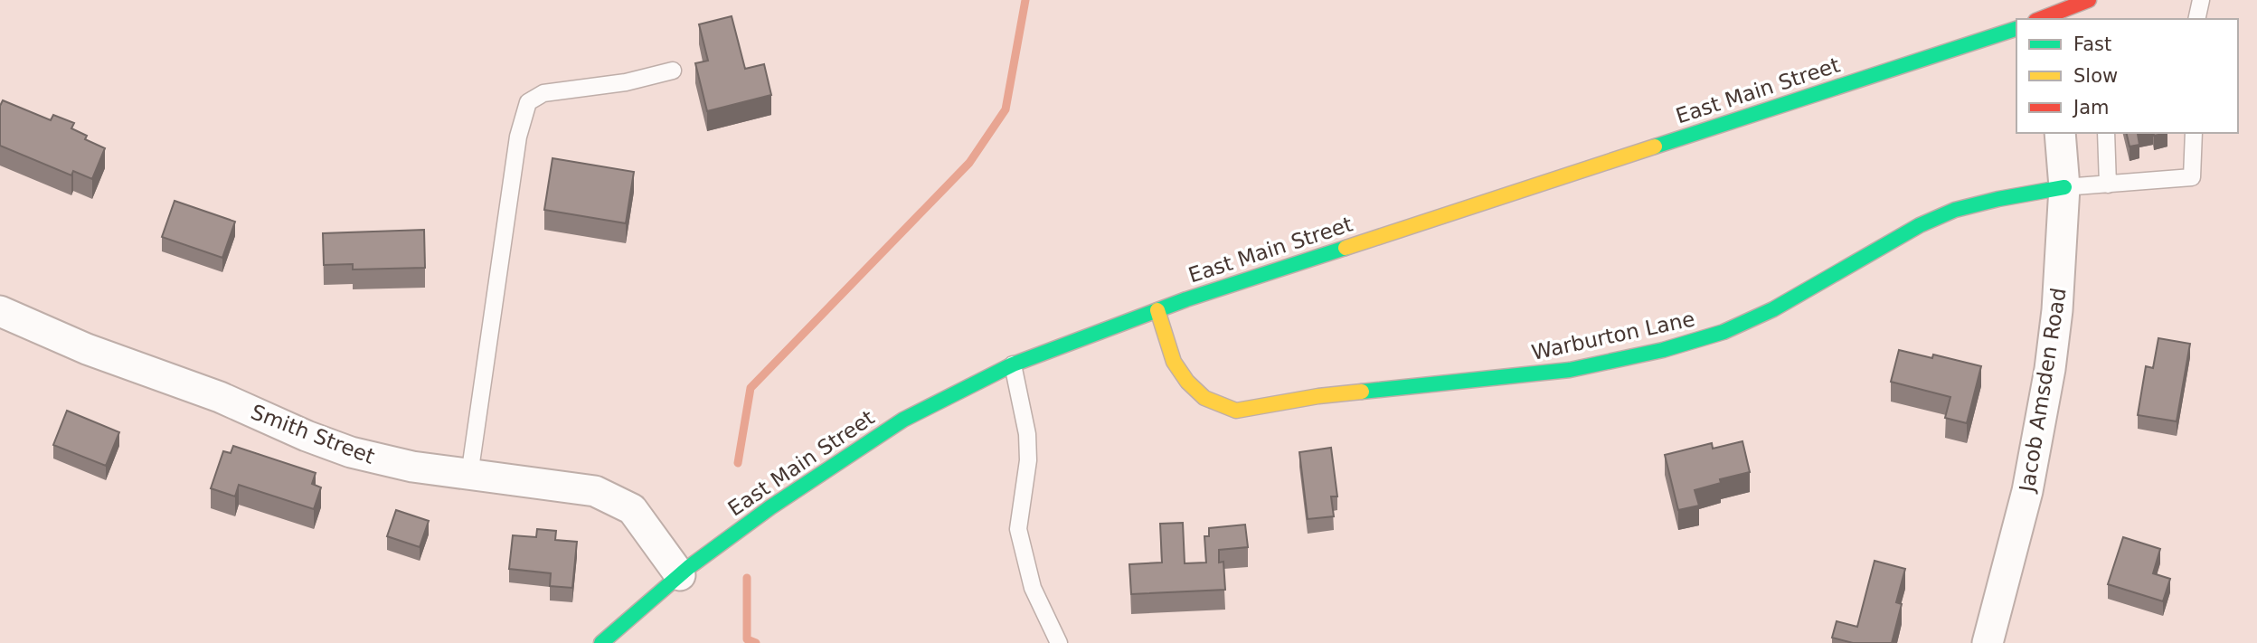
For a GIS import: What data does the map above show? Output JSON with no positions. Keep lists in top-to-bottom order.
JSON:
{
  "streets": {
    "main road": ["East Main Street", "Warburton Lane"],
    "street": ["Jacob Amsden Road", "Smith Street"]
  },
  "crossings": [
    ["East Main Street", "Warburton Lane"],
    ["East Main Street", "Smith Street"],
    ["Warburton Lane", "Jacob Amsden Road"]
  ],
  "legend": ["Fast", "Slow", "Jam"]
}
